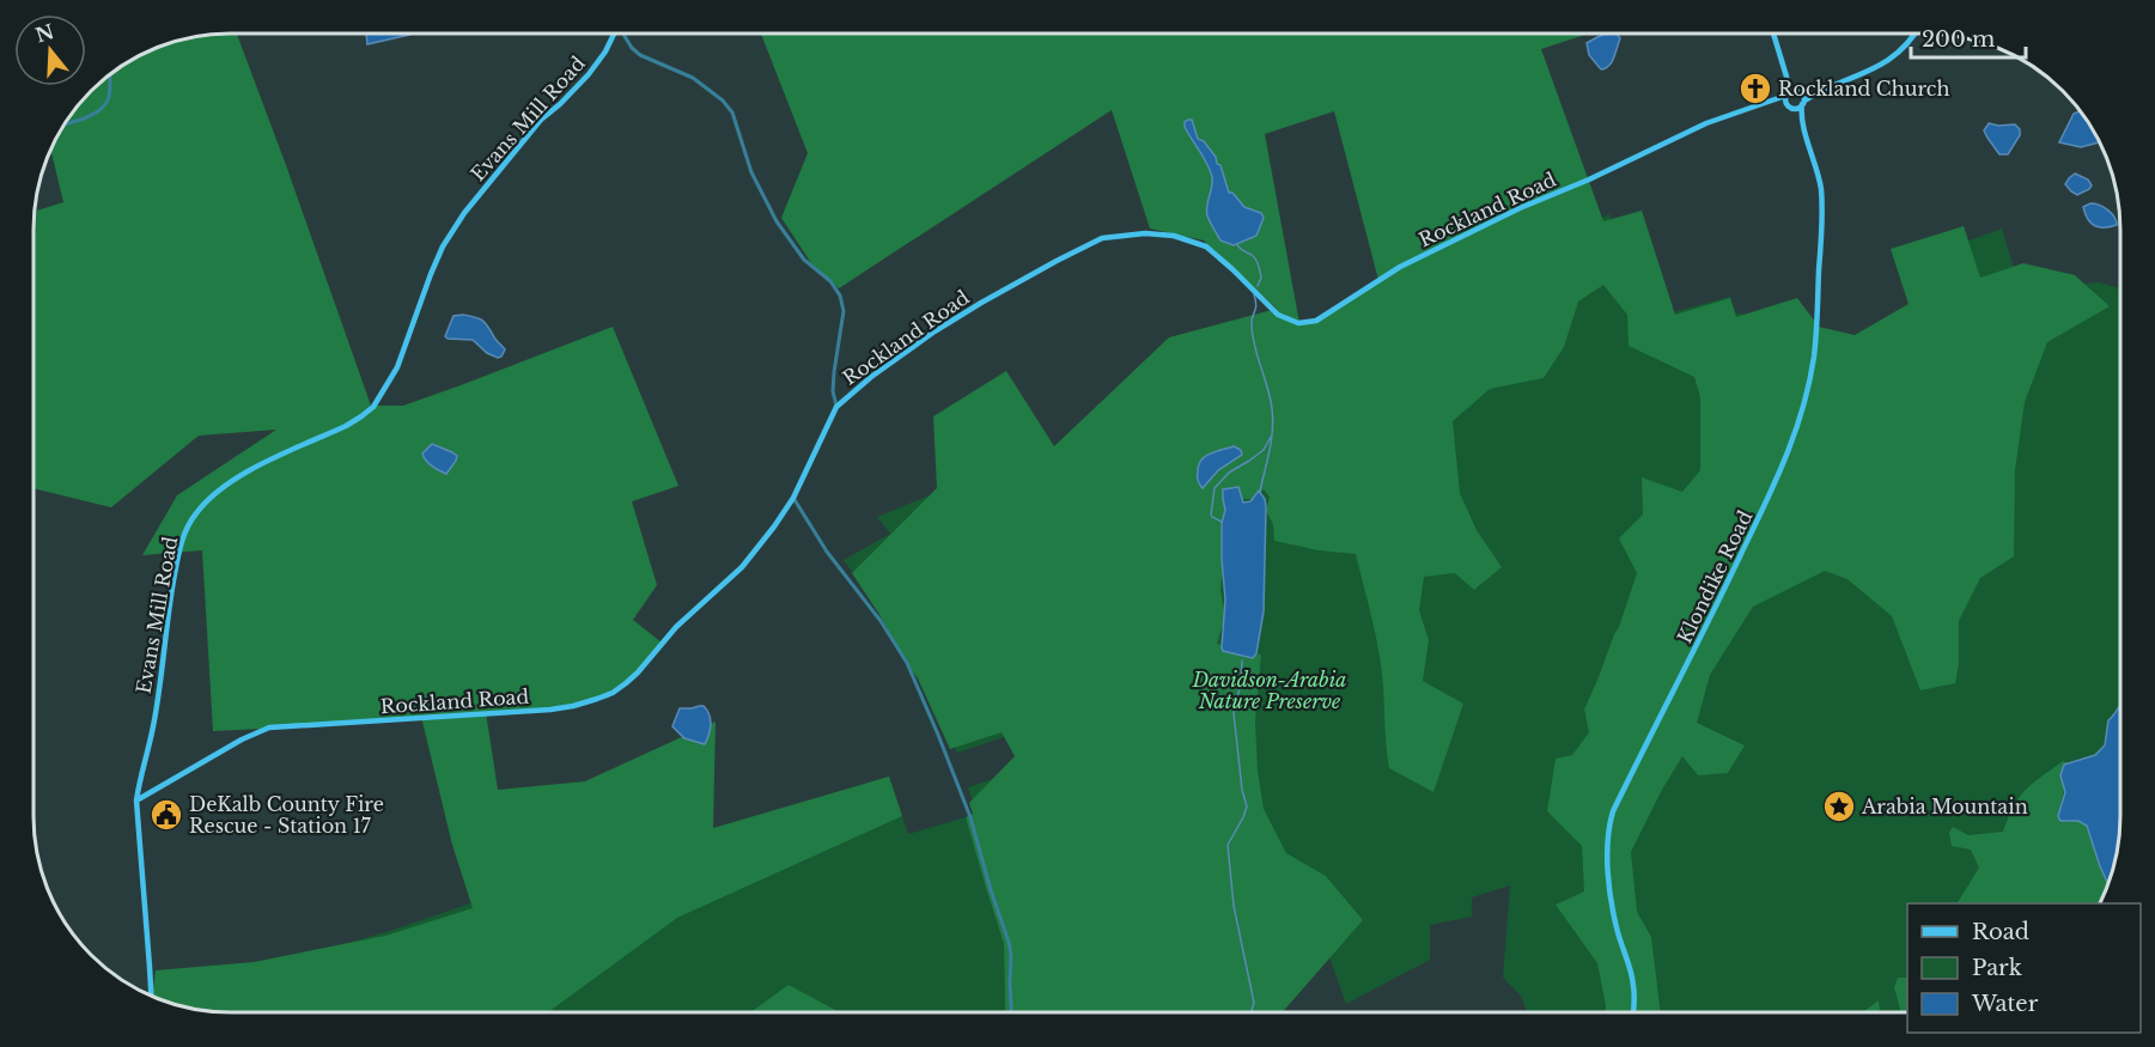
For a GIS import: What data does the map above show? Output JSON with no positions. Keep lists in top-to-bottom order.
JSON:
{
  "streets": {
    "main road": ["Evans Mill Road", "Rockland Road", "Klondike Road"]
  },
  "crossings": [
    ["Evans Mill Road", "Rockland Road"],
    ["Rockland Road", "Klondike Road"]
  ],
  "parks": ["Davidson-Arabia Nature Preserve"],
  "places": {
    "church": ["Rockland Church"],
    "place": ["Arabia Mountain"],
    "public building": ["DeKalb County Fire Rescue - Station 17"]
  },
  "legend": ["Road", "Park", "Water"],
  "scale_bar": "200 m",
  "north": "top"
}
